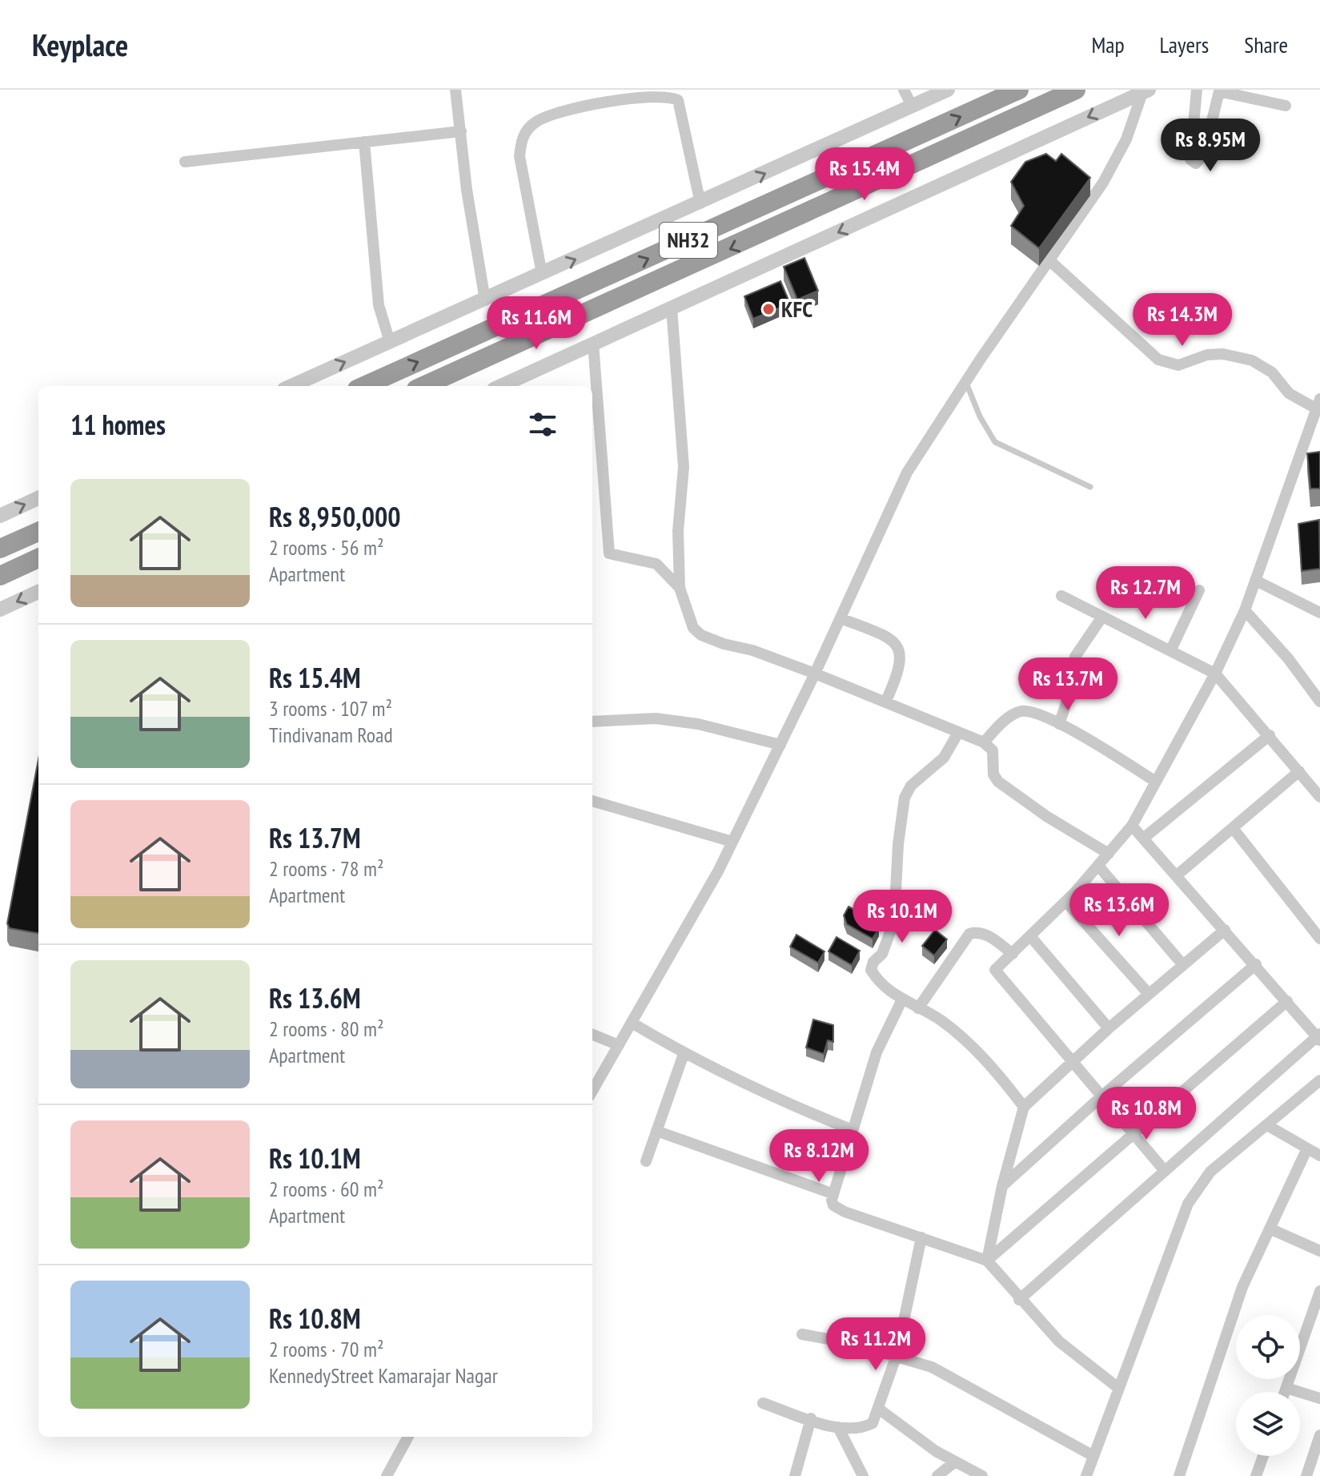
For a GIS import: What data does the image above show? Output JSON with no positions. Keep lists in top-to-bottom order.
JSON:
{
  "streets": {
    "highway": ["NH32"]
  },
  "places": ["KFC"],
  "page": {
    "header": "Keyplace",
    "nav": ["Map", "Layers", "Share"],
    "price": [
      "Rs 8.95M",
      "Rs 15.4M",
      "Rs 14.3M",
      "Rs 11.6M",
      "Rs 12.7M",
      "Rs 13.7M",
      "Rs 13.6M",
      "Rs 10.1M",
      "Rs 10.8M",
      "Rs 8.12M",
      "Rs 11.2M"
    ],
    "heading": "11 homes",
    "list": [
      {
        "name": "Rs 8,950,000",
        "note": "2 rooms · 56 m² · Apartment"
      },
      {
        "name": "Rs 15.4M",
        "note": "3 rooms · 107 m² · Tindivanam Road"
      },
      {
        "name": "Rs 13.7M",
        "note": "2 rooms · 78 m² · Apartment"
      },
      {
        "name": "Rs 13.6M",
        "note": "2 rooms · 80 m² · Apartment"
      },
      {
        "name": "Rs 10.1M",
        "note": "2 rooms · 60 m² · Apartment"
      },
      {
        "name": "Rs 10.8M",
        "note": "2 rooms · 70 m² · KennedyStreet Kamarajar Nagar"
      }
    ]
  }
}
